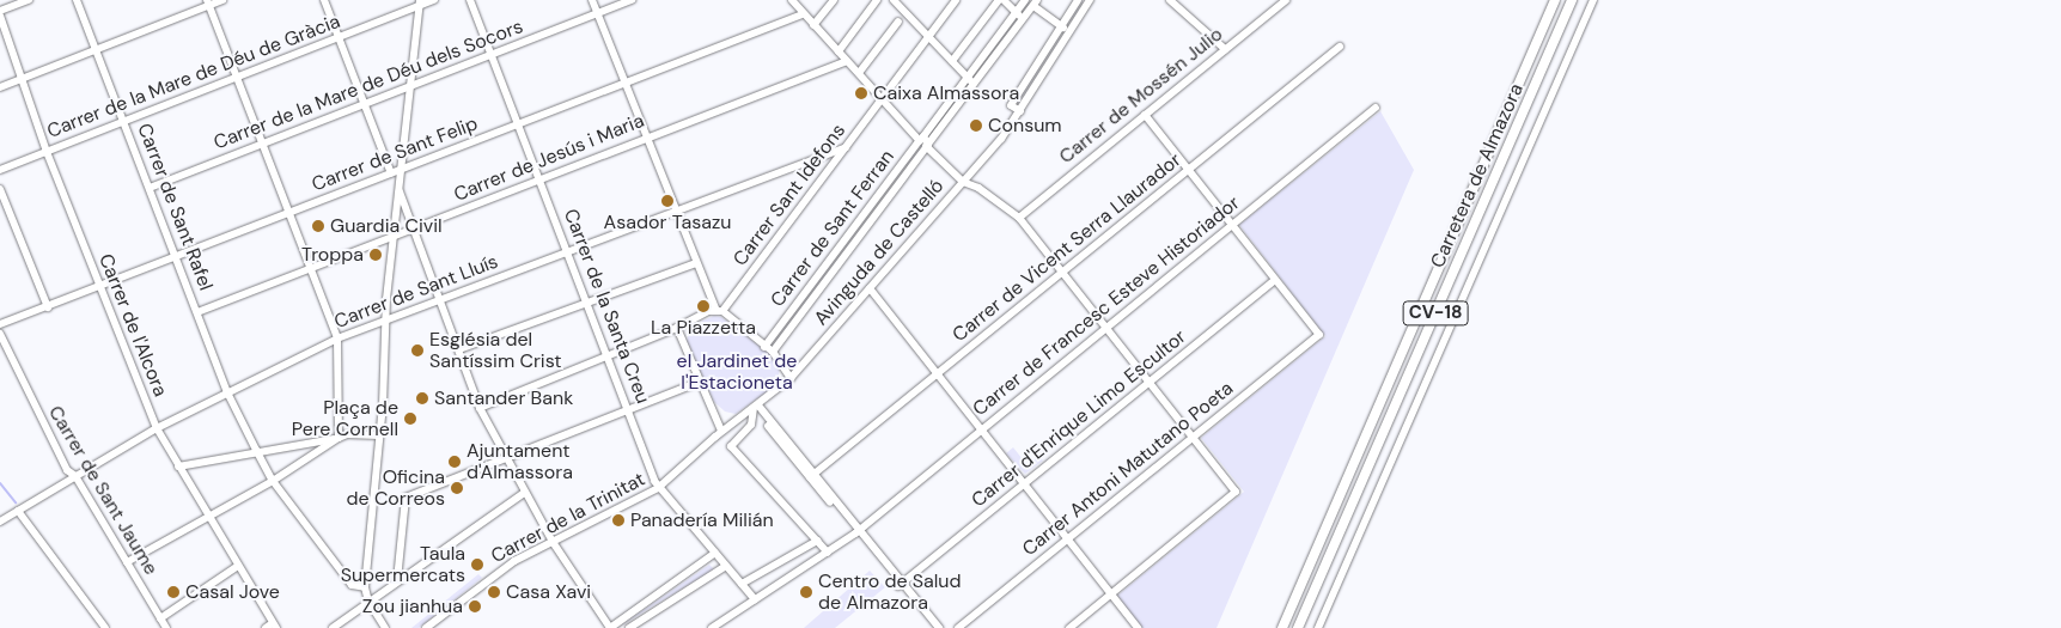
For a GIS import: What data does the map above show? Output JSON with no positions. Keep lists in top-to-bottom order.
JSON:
{
  "streets": {
    "main road": ["Carretera de Almazora", "CV-18"],
    "street": [
      "Carrer de la Mare de Déu de Gràcia",
      "Carrer de la Mare de Déu dels Socors",
      "Carrer de Mossén Julio",
      "Carrer de Sant Felip",
      "Carrer de Jesús i Maria",
      "Carrer Sant Idefons",
      "Carrer de Sant Rafel",
      "Carrer de Sant Ferran",
      "Carrer de Vicent Serra Llaurador",
      "Avinguda de Castelló",
      "Carrer de Sant Lluís",
      "Carrer de la Santa Creu",
      "Carrer de Francesc Esteve Historiador",
      "Carrer de l'Alcora",
      "Carrer d'Enrique Limo Escultor",
      "Carrer Antoni Matutano Poeta",
      "Carrer de Sant Jaume",
      "Carrer de la Trinitat"
    ]
  },
  "crossings": [
    ["Carrer de la Mare de Déu de Gràcia", "Carrer de Sant Rafel"],
    ["Carrer de la Mare de Déu de Gràcia", "Carrer de l'Alcora"],
    ["Carrer de la Mare de Déu dels Socors", "Carrer de Sant Rafel"],
    ["Carrer de la Mare de Déu dels Socors", "Carrer de la Santa Creu"],
    ["Carrer de Sant Felip", "Carrer de Sant Rafel"],
    ["Carrer de Sant Felip", "Carrer de la Santa Creu"],
    ["Carrer de Sant Felip", "Carrer de l'Alcora"],
    ["Carrer de Jesús i Maria", "Carrer de Sant Rafel"],
    ["Carrer de Jesús i Maria", "Carrer de la Santa Creu"],
    ["Carrer Sant Idefons", "Carrer de Sant Lluís"],
    ["Carrer de Sant Rafel", "Carrer de Sant Lluís"],
    ["Avinguda de Castelló", "Carrer de la Trinitat"],
    ["Carrer de Sant Lluís", "Carrer de la Santa Creu"],
    ["Carrer de Sant Lluís", "Carrer de l'Alcora"],
    ["Carrer de Sant Lluís", "Carrer de Sant Jaume"],
    ["Carrer de la Santa Creu", "Carrer de Francesc Esteve Historiador"],
    ["Carrer de la Santa Creu", "Carrer de la Trinitat"],
    ["Carrer d'Enrique Limo Escultor", "Carrer Antoni Matutano Poeta"]
  ],
  "parks": ["el Jardinet de l'Estacioneta"],
  "places": [
    "Caixa Almassora",
    "Consum",
    "Asador Tasazu",
    "Guardia Civil",
    "Troppa",
    "La Piazzetta",
    "Església del Santíssim Crist",
    "Santander Bank",
    "Plaça de Pere Cornell",
    "Ajuntament d'Almassora",
    "Oficina de Correos",
    "Panadería Milián",
    "Taula Supermercats",
    "Casal Jove",
    "Casa Xavi",
    "Centro de Salud de Almazora",
    "Zou jianhua"
  ]
}
